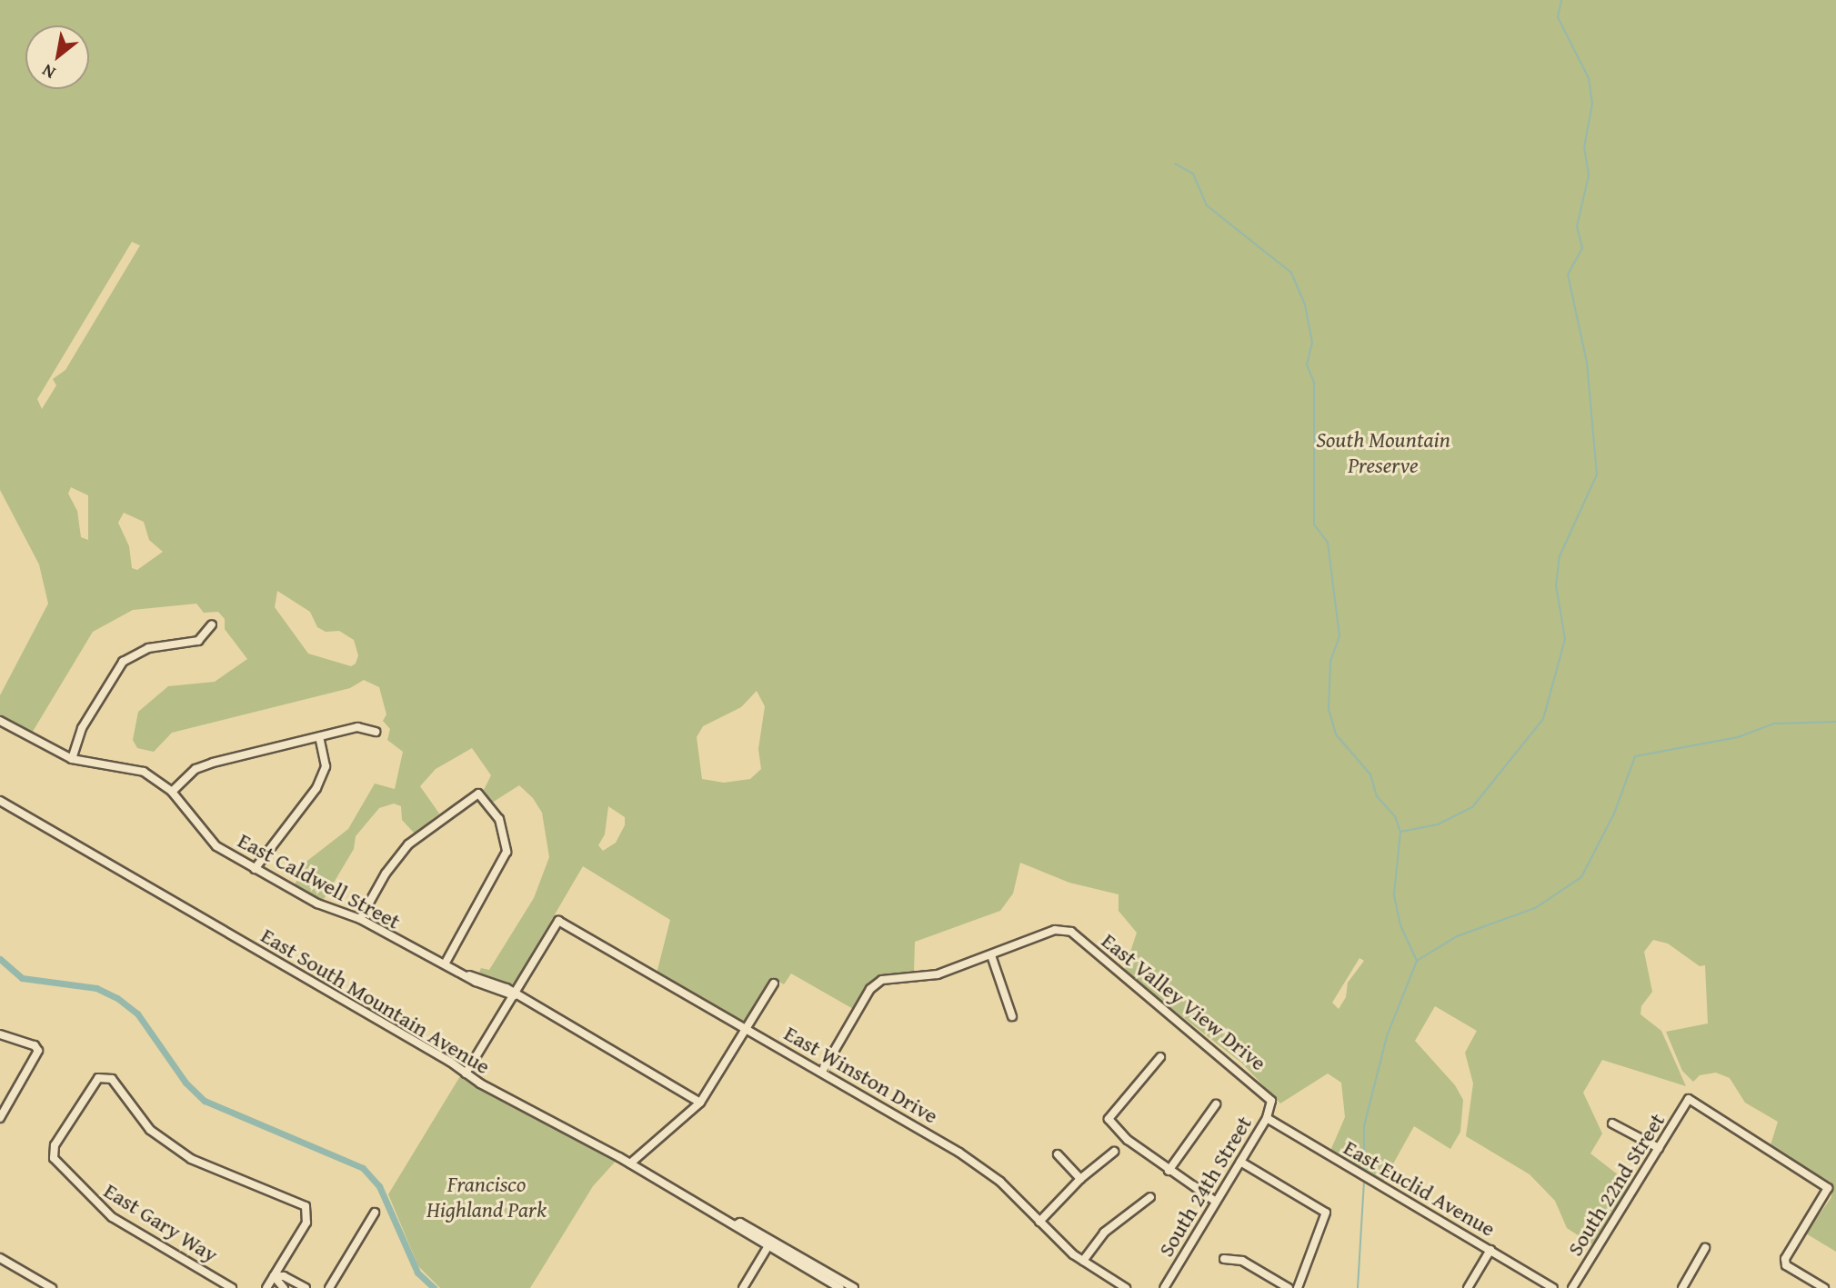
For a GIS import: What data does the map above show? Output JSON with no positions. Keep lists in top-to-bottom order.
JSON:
{
  "streets": {
    "street": [
      "East Caldwell Street",
      "East South Mountain Avenue",
      "East Valley View Drive",
      "East Winston Drive",
      "South 22nd Street",
      "South 24th Street",
      "East Euclid Avenue",
      "East Gary Way"
    ]
  },
  "crossings": [
    ["East Caldwell Street", "East Winston Drive"],
    ["East Valley View Drive", "South 24th Street"],
    ["South 24th Street", "East Euclid Avenue"]
  ],
  "parks": ["South Mountain Preserve", "Francisco Highland Park"],
  "north": "bottom left"
}
